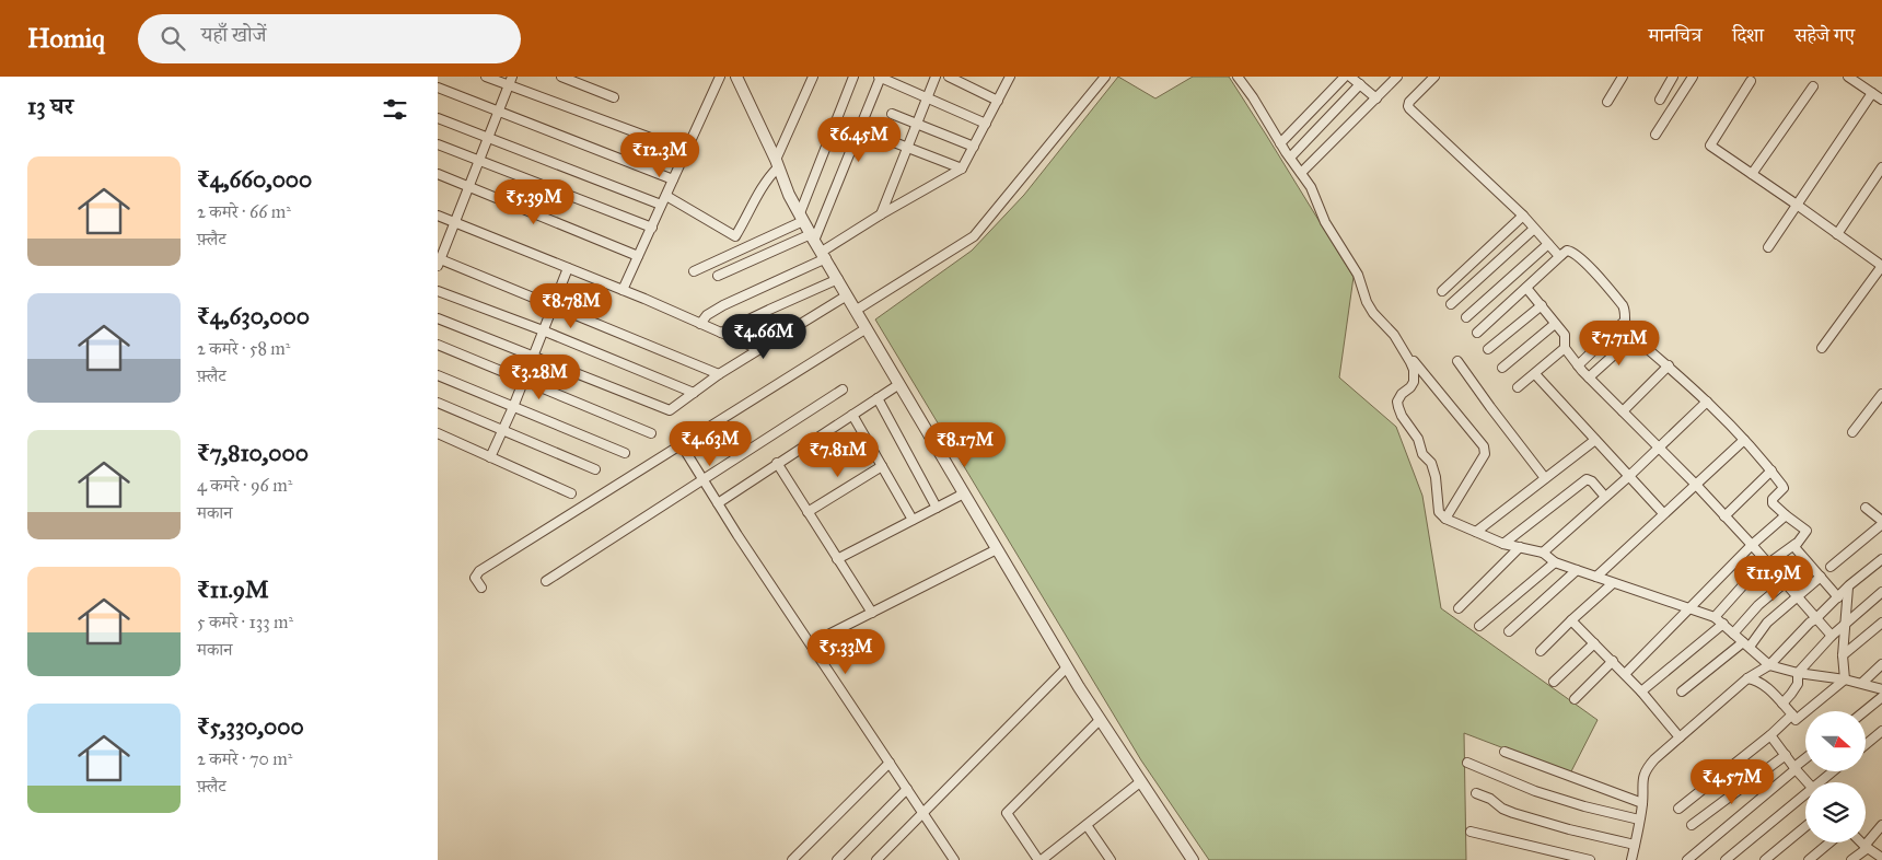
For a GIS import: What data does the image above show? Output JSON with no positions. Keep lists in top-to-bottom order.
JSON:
{
  "north": "right",
  "page": {
    "header": "Homiq",
    "search": "यहाँ खोजें",
    "nav": ["मानचित्र", "दिशा", "सहेजे गए"],
    "heading": "13 घर",
    "price": [
      "₹6.45M",
      "₹12.3M",
      "₹5.39M",
      "₹8.78M",
      "₹4.66M",
      "₹7.71M",
      "₹3.28M",
      "₹4.63M",
      "₹8.17M",
      "₹7.81M",
      "₹11.9M",
      "₹5.33M",
      "₹4.57M"
    ],
    "list": [
      {
        "name": "₹4,660,000",
        "note": "2 कमरे · 66 m² · फ़्लैट"
      },
      {
        "name": "₹4,630,000",
        "note": "2 कमरे · 58 m² · फ़्लैट"
      },
      {
        "name": "₹7,810,000",
        "note": "4 कमरे · 96 m² · मकान"
      },
      {
        "name": "₹11.9M",
        "note": "5 कमरे · 133 m² · मकान"
      },
      {
        "name": "₹5,330,000",
        "note": "2 कमरे · 70 m² · फ़्लैट"
      }
    ]
  }
}
